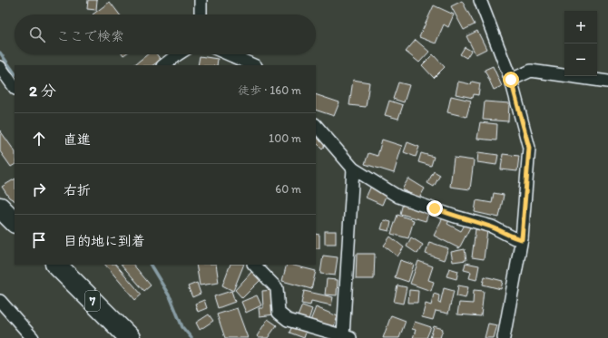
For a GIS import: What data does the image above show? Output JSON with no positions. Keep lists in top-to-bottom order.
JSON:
{
  "streets": {
    "highway": ["7"]
  },
  "page": {
    "map_buttons": ["+", "−"],
    "search": "ここで検索",
    "heading": ["2 分", "徒歩 · 160 m"],
    "list": [
      ["直進", "100 m"],
      ["右折", "60 m"],
      "目的地に到着"
    ]
  }
}
